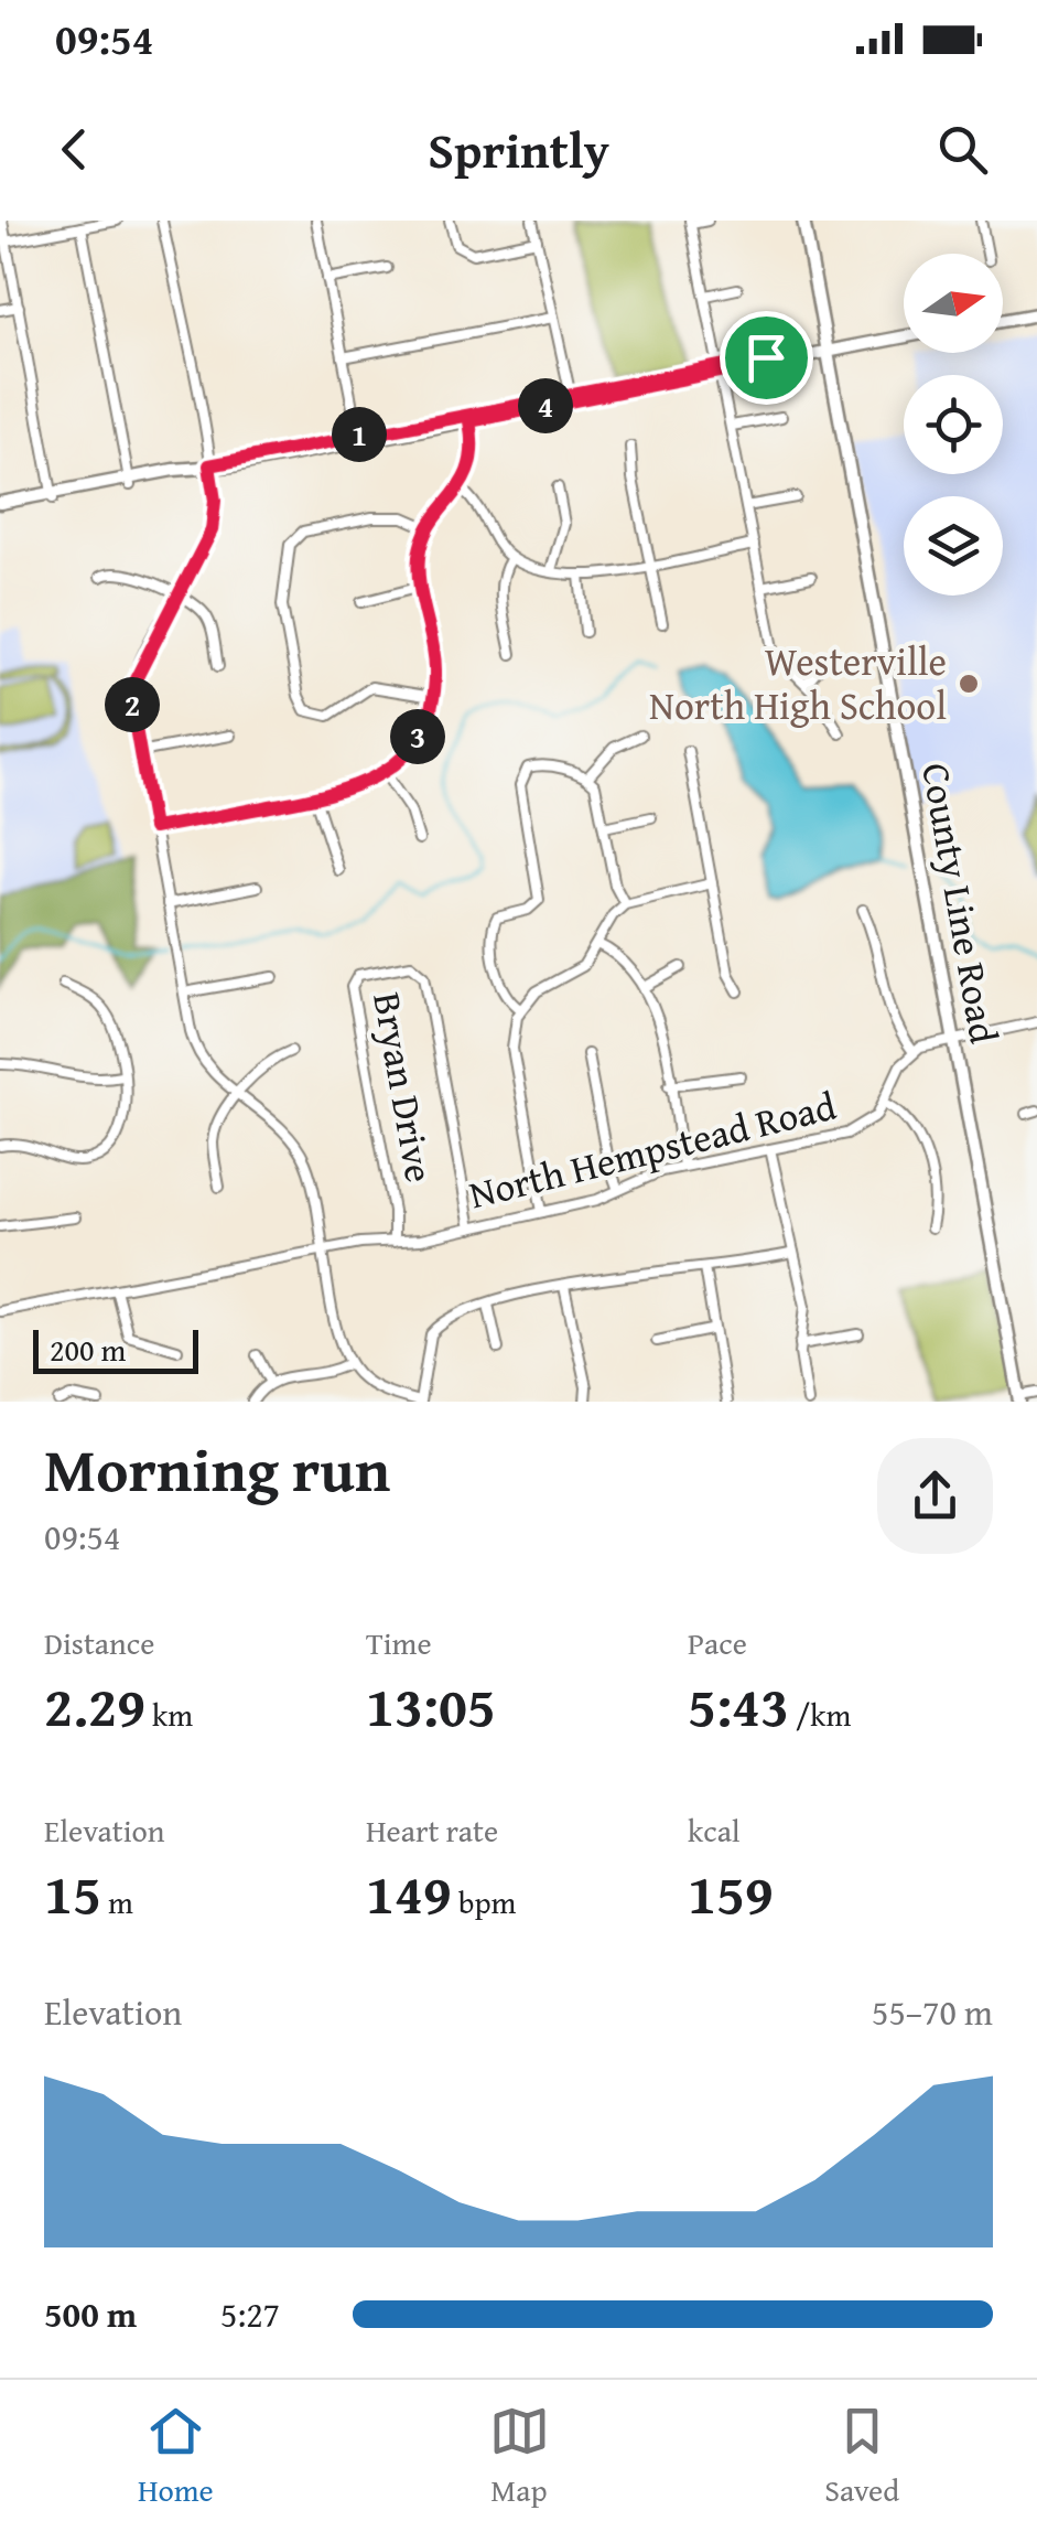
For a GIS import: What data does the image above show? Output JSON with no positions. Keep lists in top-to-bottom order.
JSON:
{
  "streets": {
    "main road": ["County Line Road"],
    "street": ["Bryan Drive", "North Hempstead Road"]
  },
  "crossings": [
    ["Bryan Drive", "North Hempstead Road"]
  ],
  "places": ["Westerville North High School"],
  "scale_bar": "200 m",
  "north": "right",
  "page": {
    "status": "09:54",
    "header": "Sprintly",
    "pins": [
      "4",
      "1",
      "2",
      "3"
    ],
    "scale": "200 m",
    "heading": ["Morning run", "09:54"],
    "stats": [
      ["Distance", "2.29 km"],
      ["Time", "13:05"],
      ["Pace", "5:43 /km"],
      ["Elevation", "15 m"],
      ["Heart rate", "149 bpm"],
      ["kcal", "159"]
    ],
    "chart": ["Elevation", "55–70 m"],
    "list": [
      {
        "name": "500 m",
        "note": "5:27"
      }
    ],
    "tabs": ["Home", "Map", "Saved"]
  }
}
